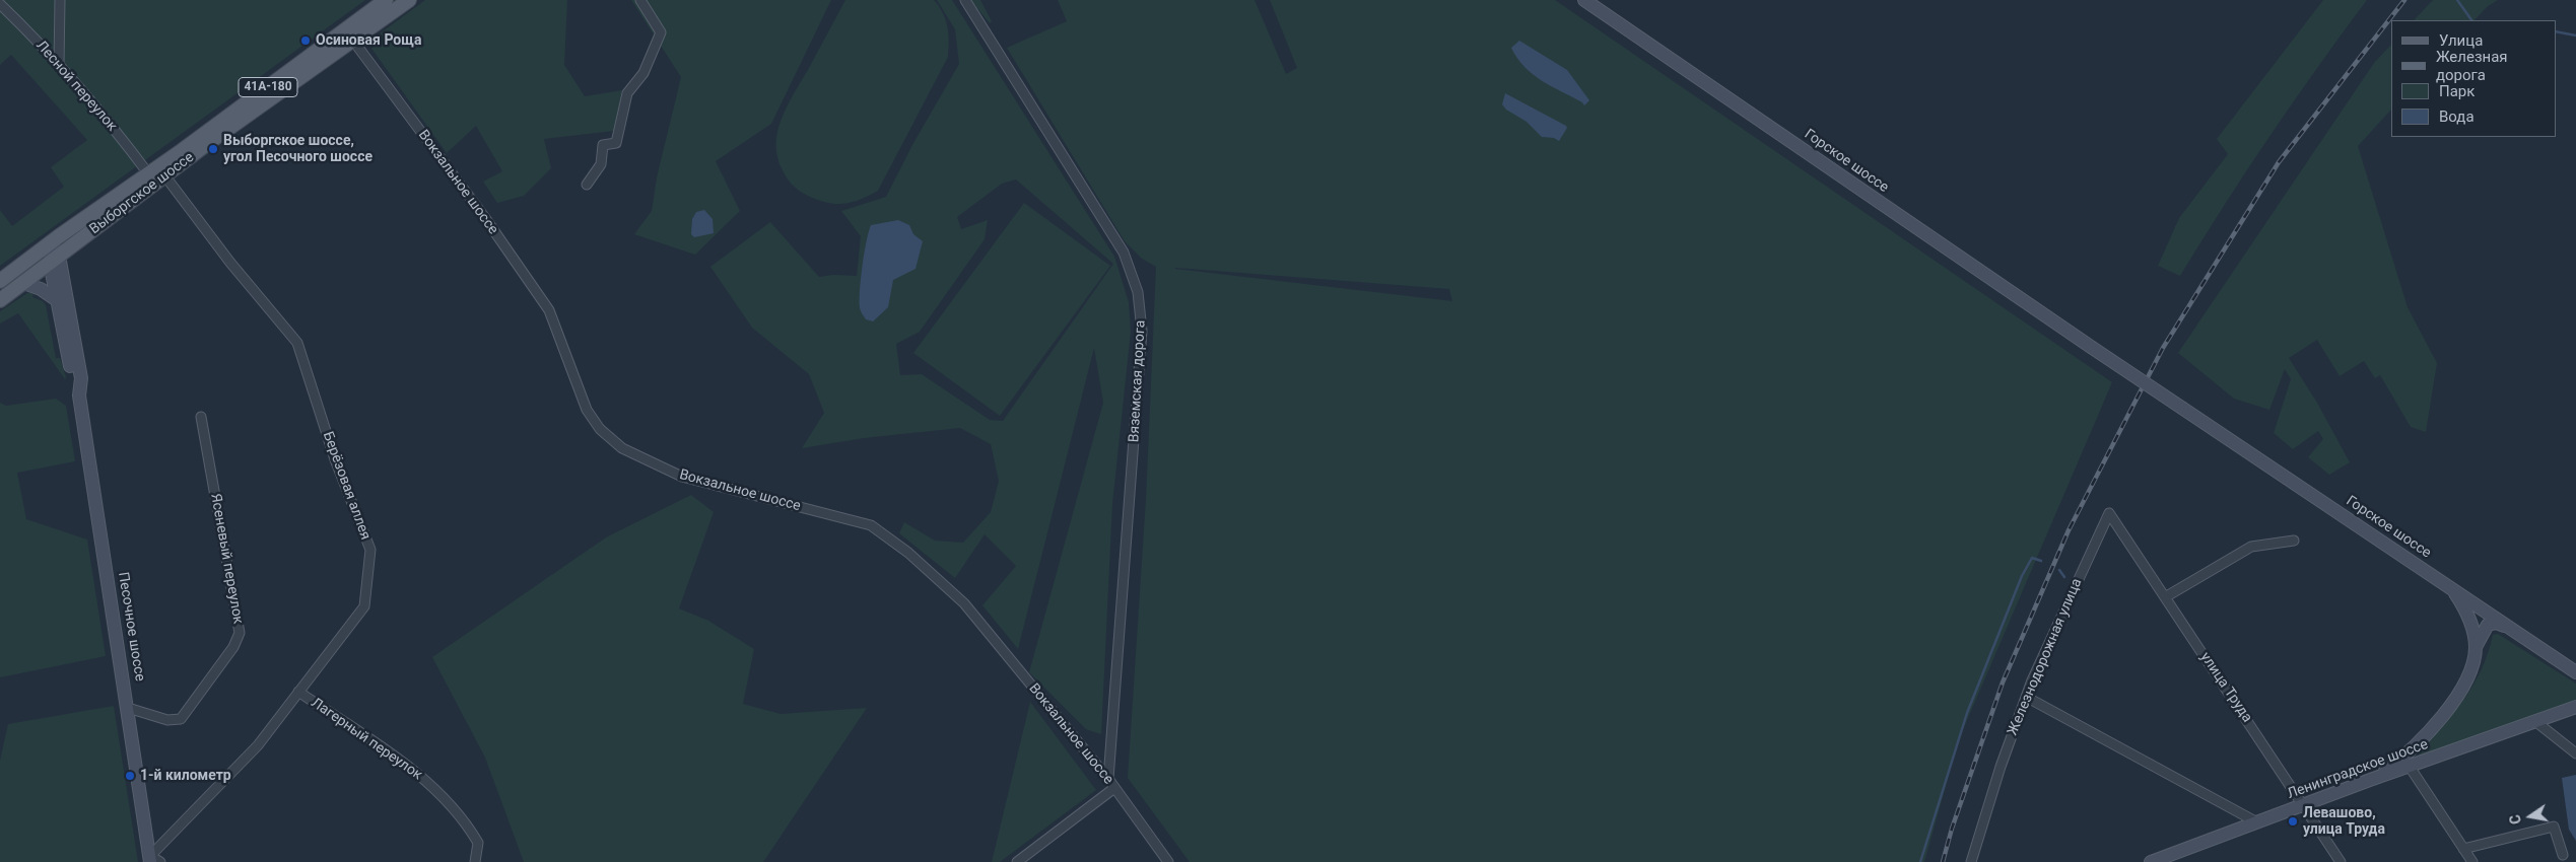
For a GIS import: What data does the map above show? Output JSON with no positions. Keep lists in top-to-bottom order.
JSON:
{
  "streets": {
    "main road": [
      "41А-180",
      "Горское шоссе",
      "Выборгское шоссе",
      "Песочное шоссе",
      "Ленинградское шоссе"
    ],
    "street": [
      "Лесной переулок",
      "Вокзальное шоссе",
      "Вяземская дорога",
      "Берёзовая аллея",
      "Ясеневый переулок",
      "Железнодорожная улица",
      "улица Труда",
      "Лагерный переулок"
    ]
  },
  "crossings": [
    ["Лесной переулок", "Выборгское шоссе"],
    ["Вокзальное шоссе", "Выборгское шоссе"],
    ["Вокзальное шоссе", "Вяземская дорога"],
    ["Выборгское шоссе", "Берёзовая аллея"],
    ["Выборгское шоссе", "Песочное шоссе"],
    ["Берёзовая аллея", "Песочное шоссе"],
    ["Берёзовая аллея", "Лагерный переулок"],
    ["Ясеневый переулок", "Песочное шоссе"],
    ["Железнодорожная улица", "улица Труда"],
    ["улица Труда", "Ленинградское шоссе"]
  ],
  "places": [
    "Осиновая Роща",
    "Выборгское шоссе, угол Песочного шоссе",
    "1-й километр",
    "Левашово, улица Труда"
  ],
  "legend": [
    "Улица",
    "Железная дорога",
    "Парк",
    "Вода"
  ],
  "north": "left"
}
